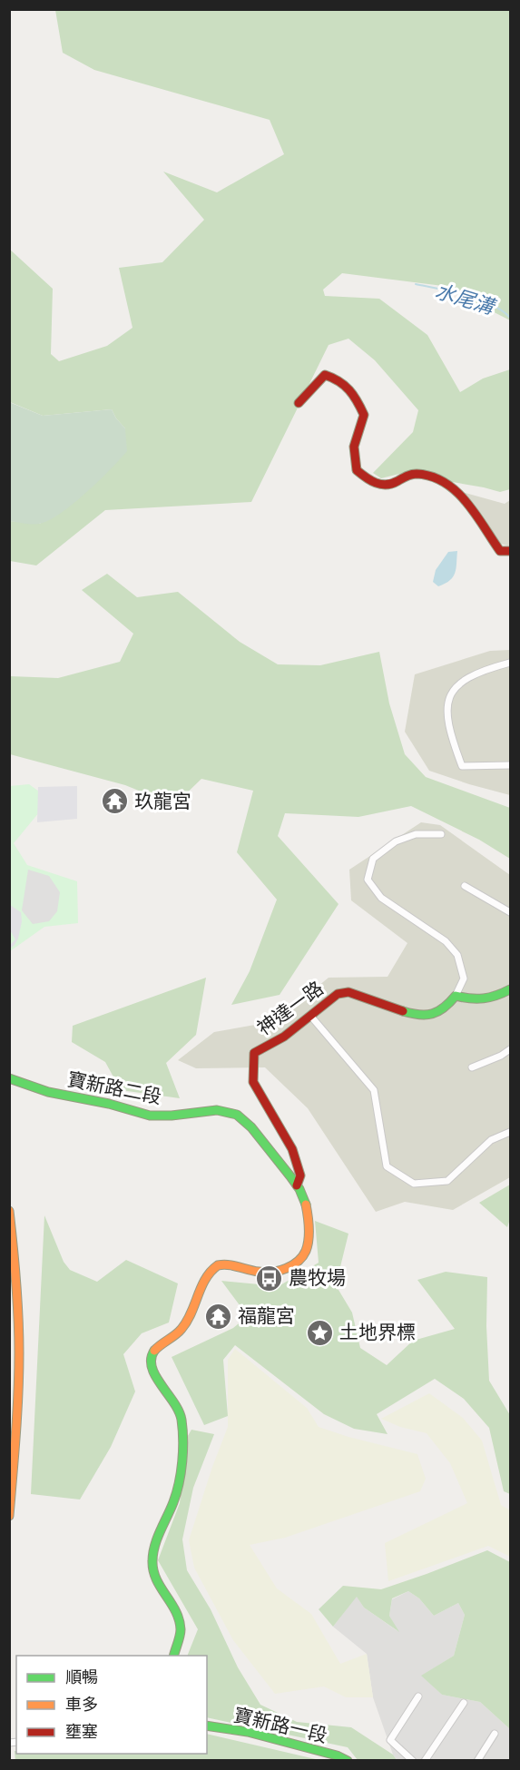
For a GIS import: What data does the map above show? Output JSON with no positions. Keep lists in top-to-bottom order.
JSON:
{
  "streets": {
    "main road": ["神達一路", "寶新路二段", "寶新路一段"]
  },
  "crossings": [
    ["神達一路", "寶新路二段"]
  ],
  "water": ["水尾溝"],
  "places": {
    "temple": ["玖龍宮", "福龍宮"],
    "bus stop": ["農牧場"],
    "place": ["土地界標"]
  },
  "legend": ["順暢", "車多", "壅塞"]
}
